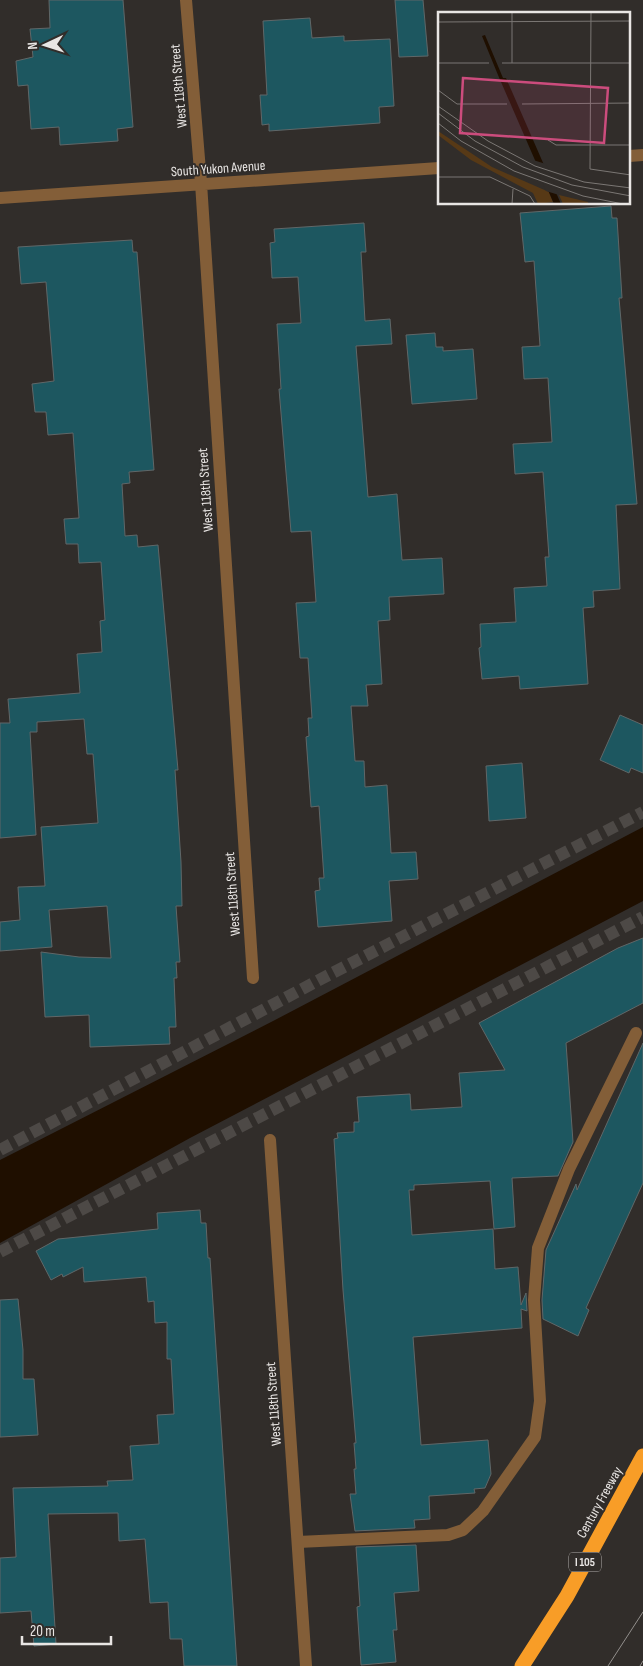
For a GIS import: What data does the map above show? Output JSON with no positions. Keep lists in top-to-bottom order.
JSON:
{
  "streets": {
    "highway": ["Century Freeway", "I 105"],
    "street": ["West 118th Street", "South Yukon Avenue"]
  },
  "crossings": [
    ["West 118th Street", "South Yukon Avenue"]
  ],
  "scale_bar": "20 m",
  "north": "left"
}
